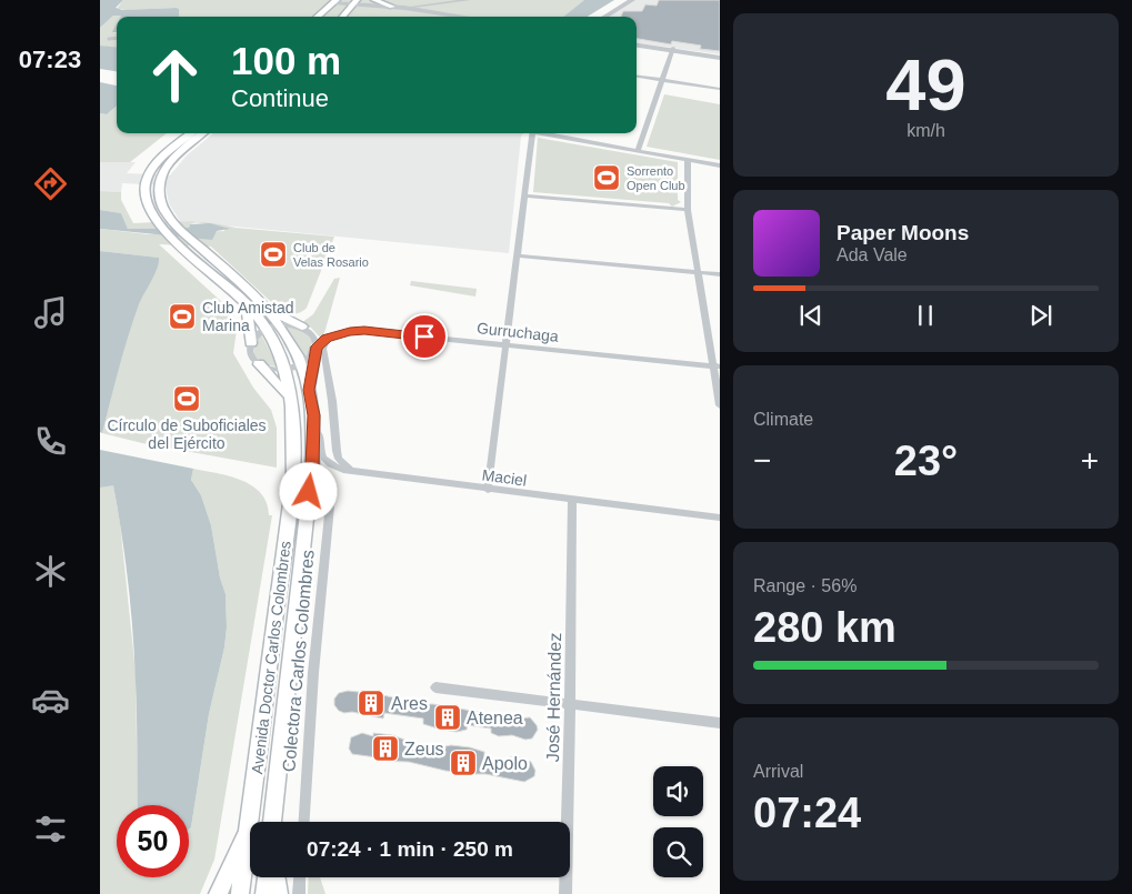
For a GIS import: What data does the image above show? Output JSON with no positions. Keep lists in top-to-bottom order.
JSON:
{
  "streets": {
    "main road": ["Avenida Doctor Carlos Colombres"],
    "street": [
      "Gurruchaga",
      "Maciel",
      "Colectora Carlos Colombres",
      "José Hernández"
    ]
  },
  "crossings": [
    ["Maciel", "Avenida Doctor Carlos Colombres"],
    ["Maciel", "José Hernández"],
    ["Avenida Doctor Carlos Colombres", "Colectora Carlos Colombres"]
  ],
  "places": {
    "sports": [
      "Sorrento Open Club",
      "Club de Velas Rosario",
      "Club Amistad Marina",
      "Círculo de Suboficiales del Ejército"
    ],
    "building": [
      "Ares",
      "Atenea",
      "Zeus",
      "Apolo"
    ]
  },
  "page": {
    "tabs": "07:23",
    "tile": [
      ["49", "km/h"],
      "Climate",
      ["Range · 56%", "280 km"],
      ["Arrival", "07:24"]
    ],
    "turn": ["100 m", "Continue"],
    "song": ["Paper Moons", "Ada Vale"],
    "heat": ["−", "23°", "+"],
    "limit": "50",
    "trip": "07:24 · 1 min · 250 m"
  }
}
